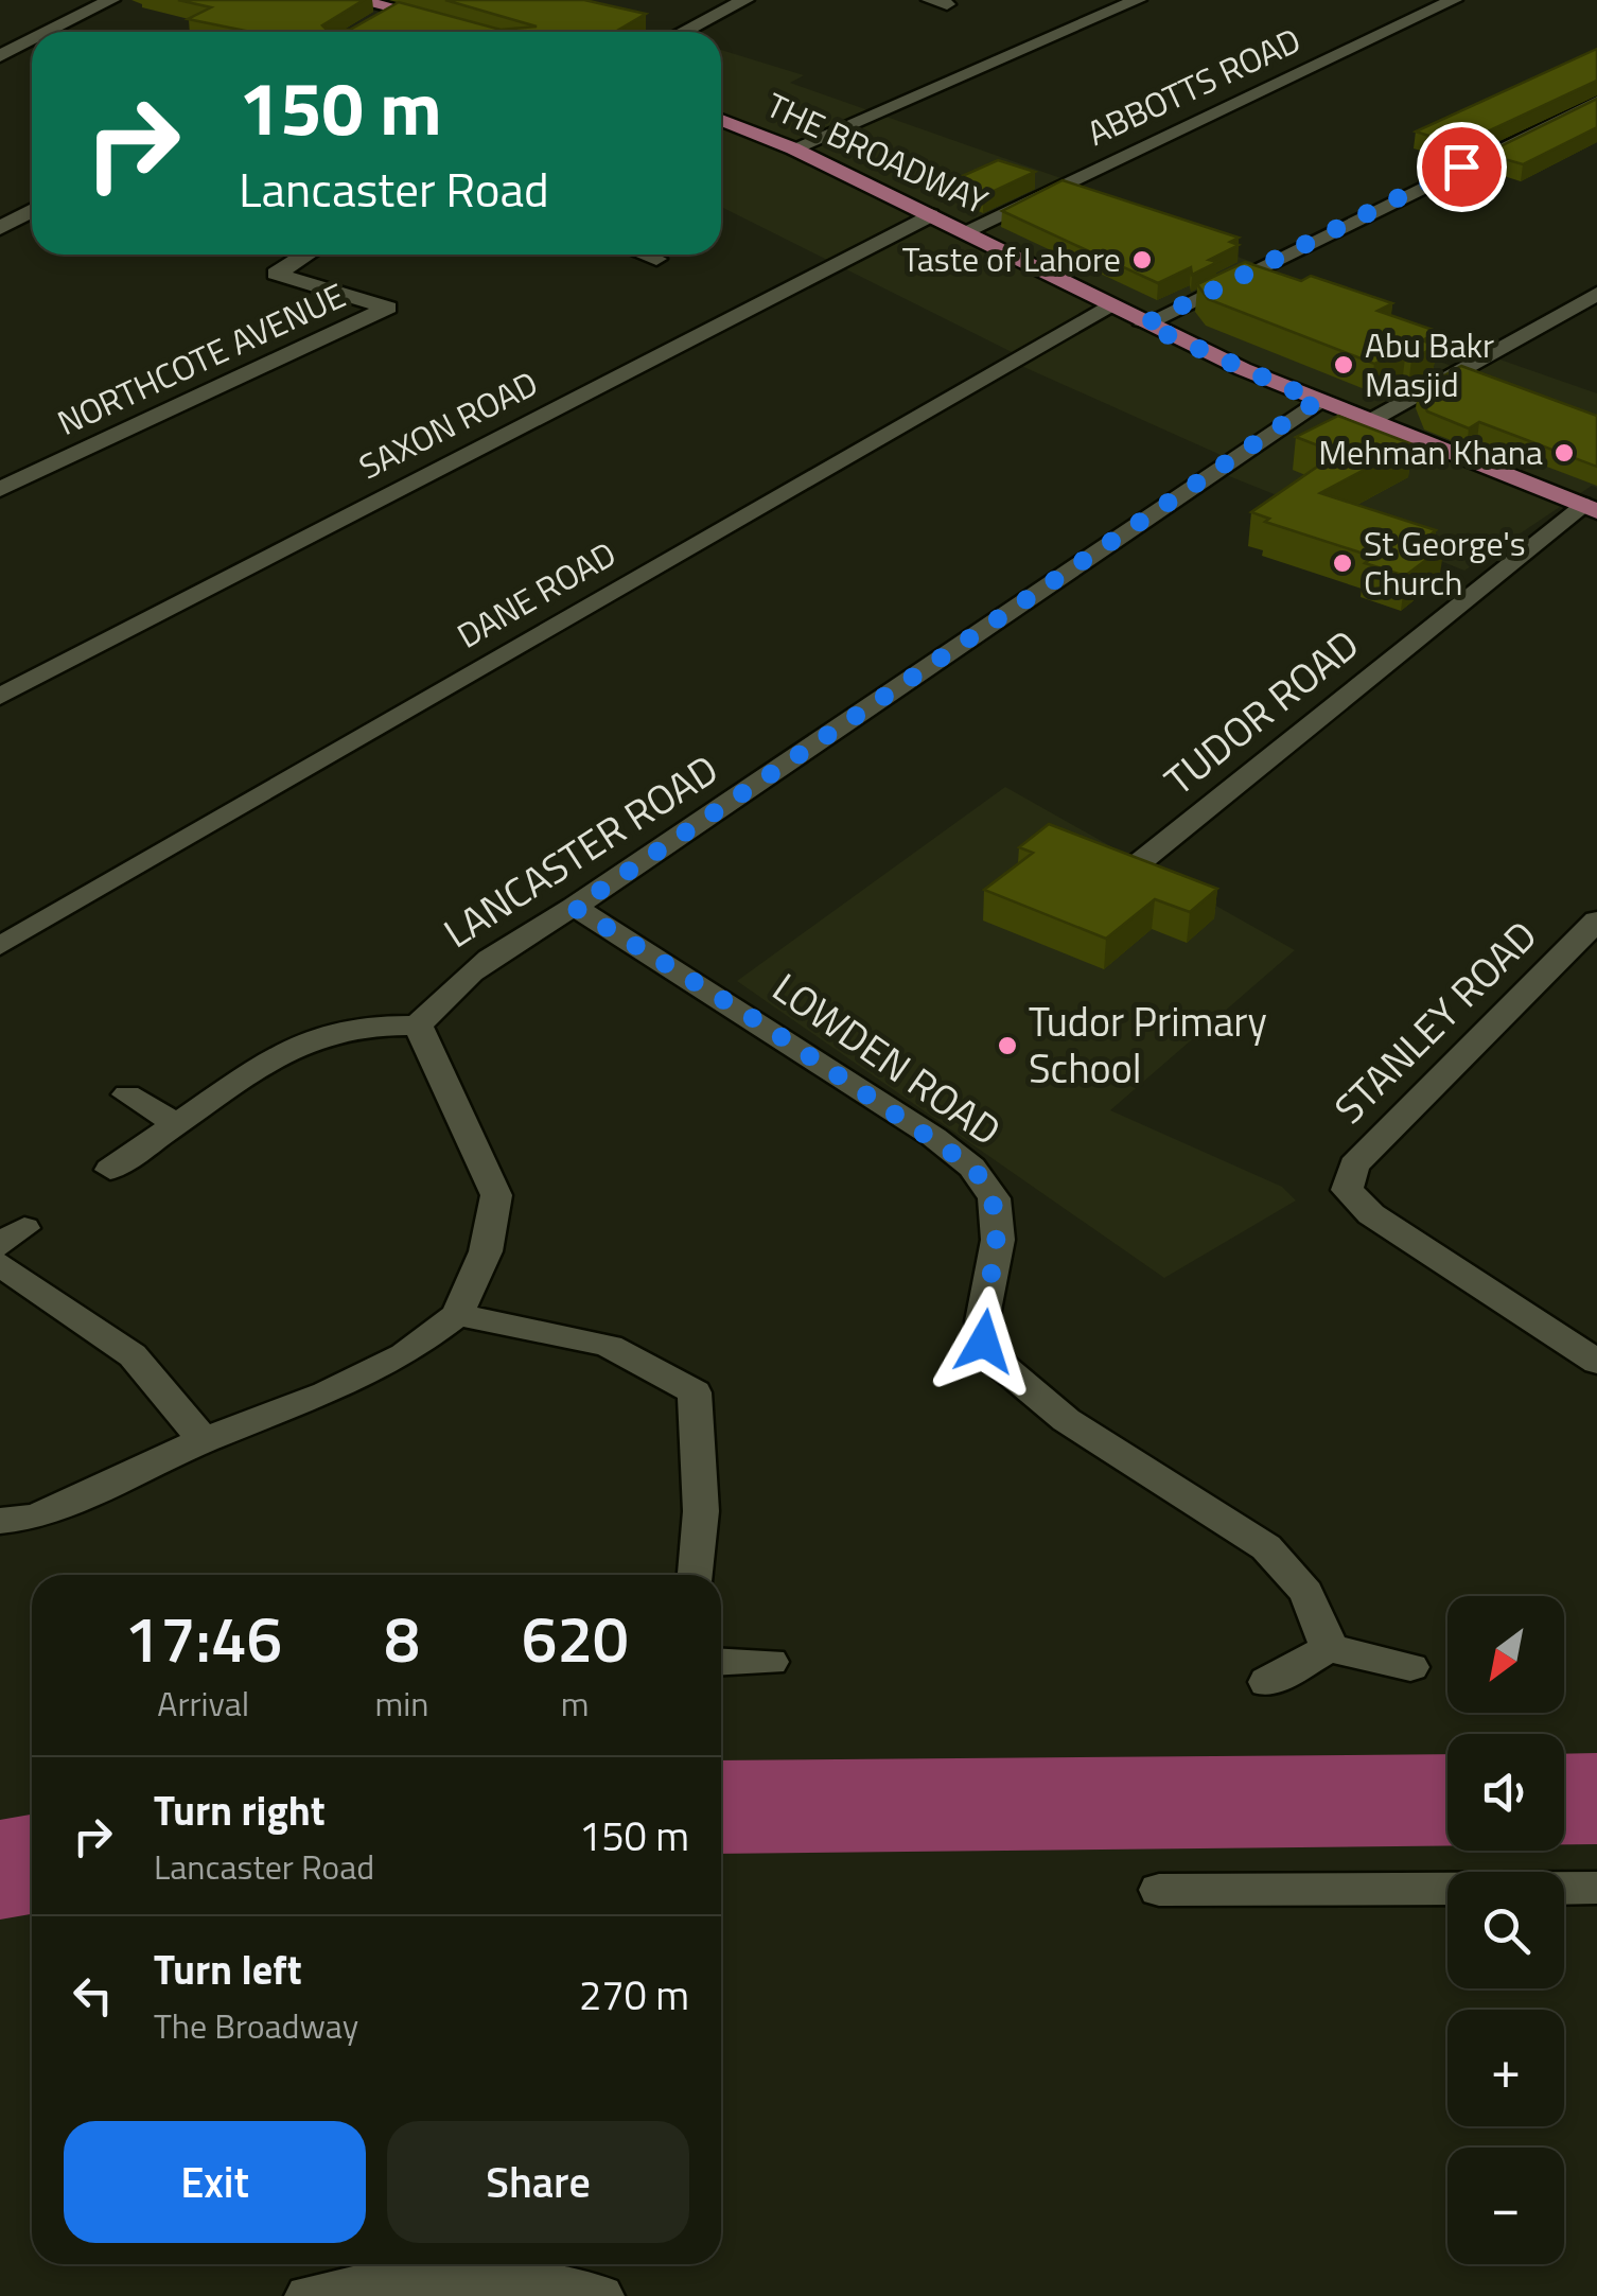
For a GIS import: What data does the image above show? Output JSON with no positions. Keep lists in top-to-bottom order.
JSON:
{
  "streets": {
    "main road": ["THE BROADWAY"],
    "street": [
      "ABBOTTS ROAD",
      "NORTHCOTE AVENUE",
      "SAXON ROAD",
      "DANE ROAD",
      "TUDOR ROAD",
      "LANCASTER ROAD",
      "STANLEY ROAD",
      "LOWDEN ROAD"
    ]
  },
  "crossings": [
    ["ABBOTTS ROAD", "THE BROADWAY"],
    ["THE BROADWAY", "SAXON ROAD"],
    ["THE BROADWAY", "DANE ROAD"],
    ["THE BROADWAY", "TUDOR ROAD"],
    ["THE BROADWAY", "LANCASTER ROAD"],
    ["LANCASTER ROAD", "LOWDEN ROAD"]
  ],
  "places": [
    "Taste of Lahore",
    "Abu Bakr Masjid",
    "Mehman Khana",
    "St George's Church",
    "Tudor Primary School"
  ],
  "north": "bottom left",
  "page": {
    "turn": ["150 m", "Lancaster Road"],
    "eta": [
      "17:46",
      "Arrival",
      "8",
      "min",
      "620",
      "m"
    ],
    "map_buttons": ["+", "−"],
    "list": [
      {
        "name": "Turn right",
        "note": "Lancaster Road",
        "value": "150 m"
      },
      {
        "name": "Turn left",
        "note": "The Broadway",
        "value": "270 m"
      }
    ],
    "buttons": ["Exit", "Share"]
  }
}
